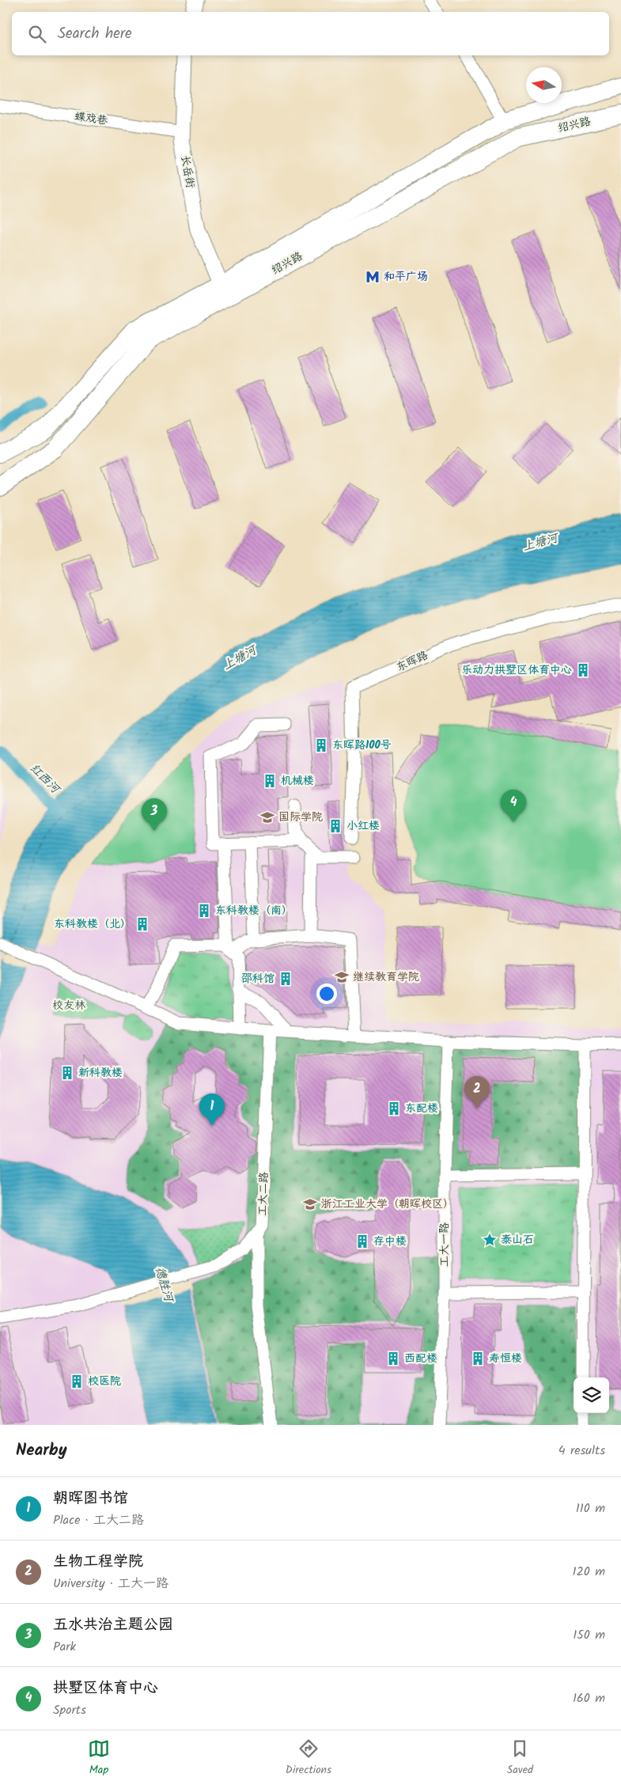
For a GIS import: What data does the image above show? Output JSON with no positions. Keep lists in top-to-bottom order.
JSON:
{
  "streets": {
    "main road": ["绍兴路"],
    "street": [
      "蝶戏巷",
      "长岳街",
      "东晖路",
      "工大二路",
      "工大一路"
    ]
  },
  "crossings": [
    ["蝶戏巷", "长岳街"],
    ["绍兴路", "长岳街"]
  ],
  "water": ["上塘河", "红西河", "德胜河"],
  "parks": ["校友林"],
  "places": {
    "metro station": ["和平广场"],
    "building": [
      "乐动力拱墅区体育中心",
      "东晖路100号",
      "机械楼",
      "小红楼",
      "东科教楼（南）",
      "东科教楼（北）",
      "邵科馆",
      "新科教楼",
      "东配楼",
      "存中楼",
      "西配楼",
      "寿恒楼",
      "校医院"
    ],
    "school or university": ["国际学院", "继续教育学院", "浙江工业大学（朝晖校区）"],
    "place": ["泰山石"]
  },
  "north": "left",
  "page": {
    "search": "Search here",
    "pins": [
      "4",
      "3",
      "2",
      "1"
    ],
    "heading": ["Nearby", "4 results"],
    "list": [
      {
        "mark": "1",
        "name": "朝晖图书馆",
        "note": "Place · 工大二路",
        "value": "110 m"
      },
      {
        "mark": "2",
        "name": "生物工程学院",
        "note": "University · 工大一路",
        "value": "120 m"
      },
      {
        "mark": "3",
        "name": "五水共治主题公园",
        "note": "Park",
        "value": "150 m"
      },
      {
        "mark": "4",
        "name": "拱墅区体育中心",
        "note": "Sports",
        "value": "160 m"
      }
    ],
    "nav": ["Map", "Directions", "Saved"]
  }
}
